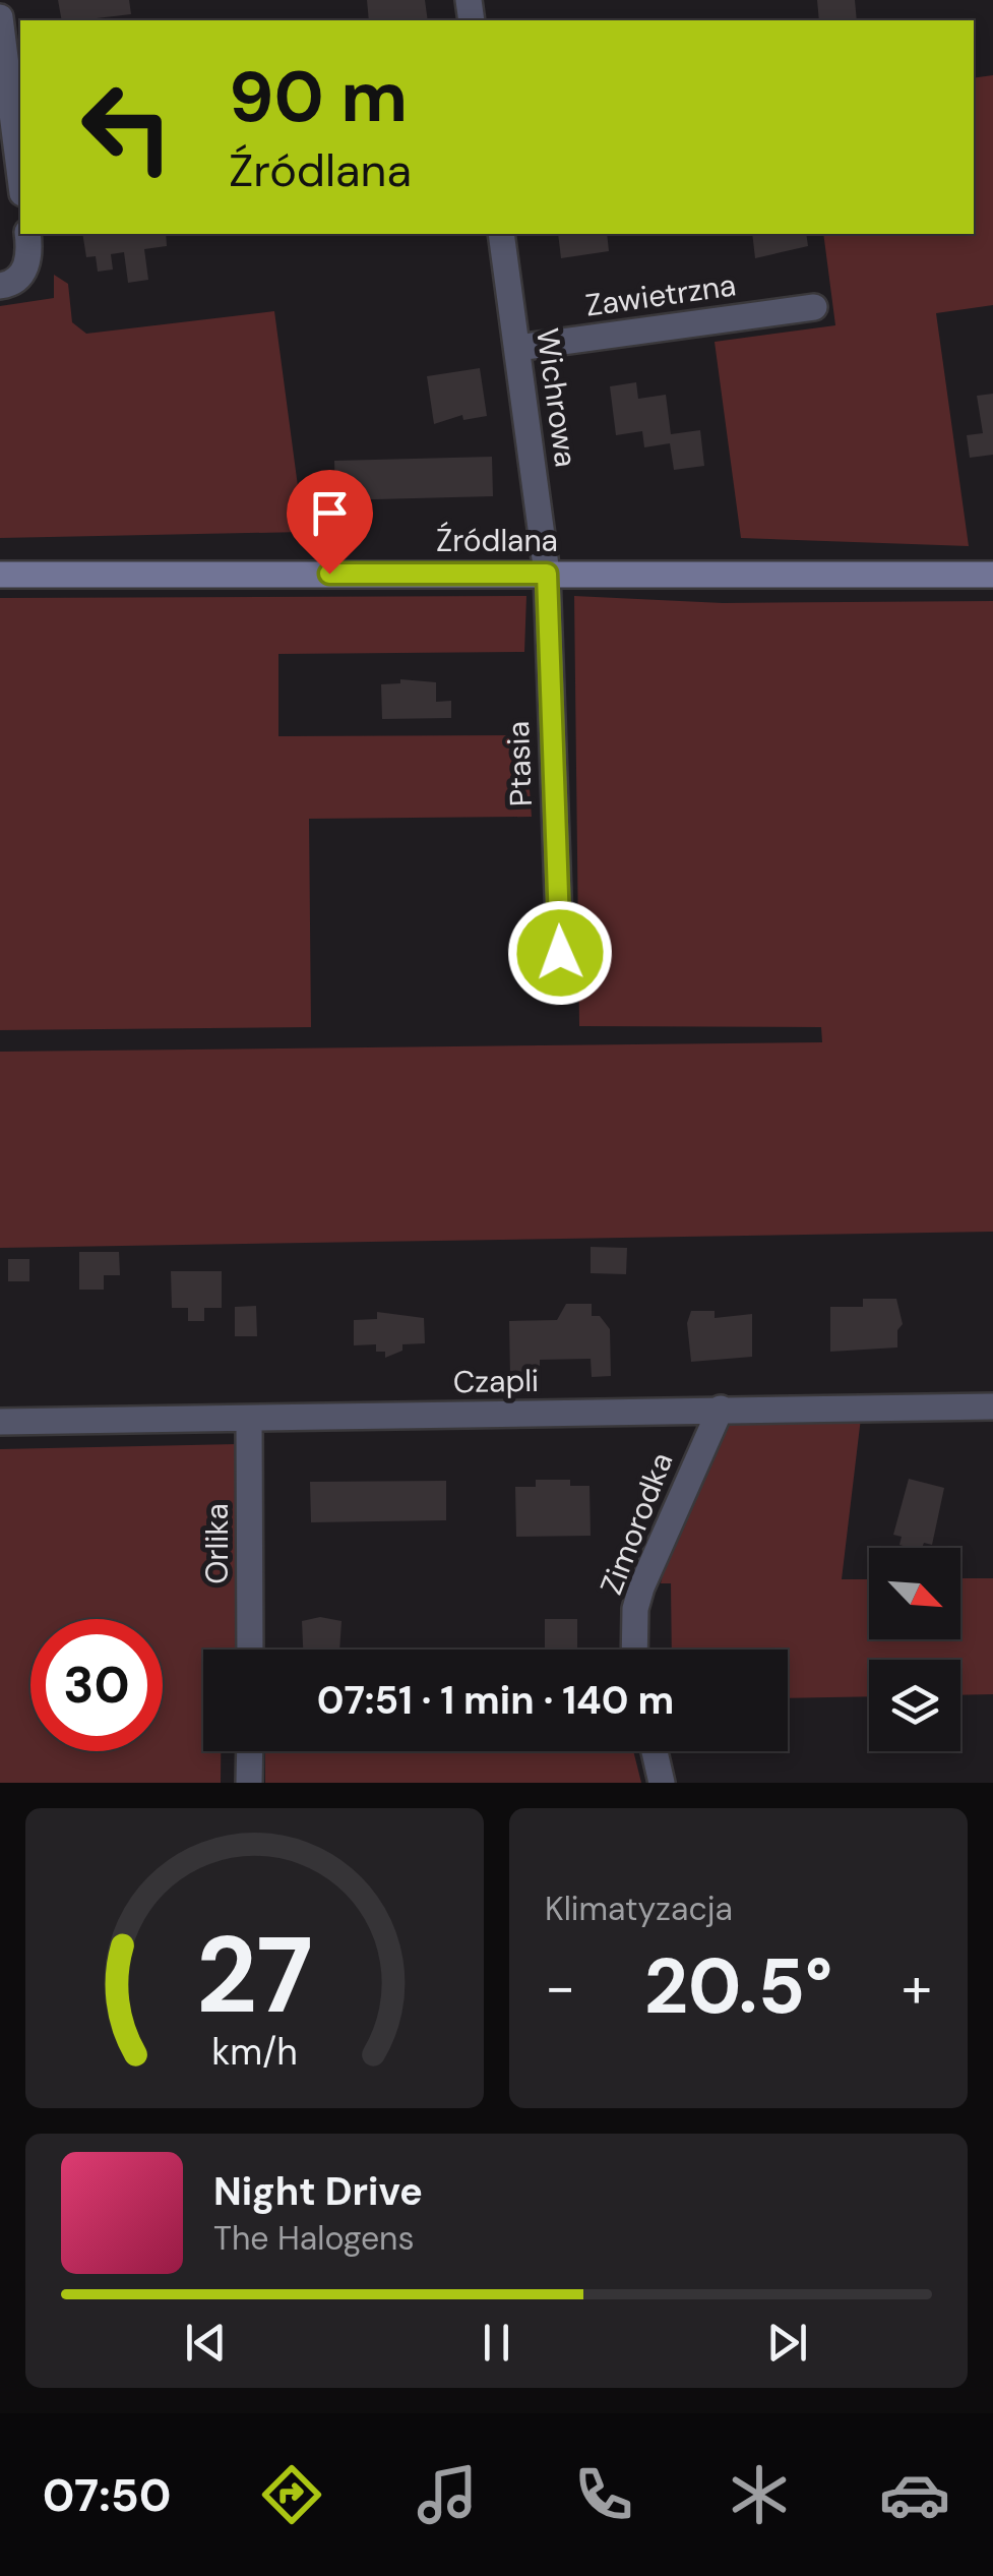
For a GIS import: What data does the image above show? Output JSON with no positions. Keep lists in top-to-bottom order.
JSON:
{
  "streets": {
    "main road": ["Źródlana"],
    "street": [
      "Zawietrzna",
      "Wichrowa",
      "Ptasia",
      "Czapli",
      "Zimorodka",
      "Orlika"
    ]
  },
  "crossings": [
    ["Zawietrzna", "Wichrowa"],
    ["Wichrowa", "Źródlana"],
    ["Wichrowa", "Ptasia"],
    ["Źródlana", "Ptasia"],
    ["Czapli", "Zimorodka"],
    ["Czapli", "Orlika"]
  ],
  "north": "bottom right",
  "page": {
    "turn": ["90 m", "Źródlana"],
    "limit": "30",
    "trip": "07:51 · 1 min · 140 m",
    "tile": "Klimatyzacja",
    "heat": ["−", "20.5°", "+"],
    "song": ["Night Drive", "The Halogens"],
    "tabs": "07:50",
    "gauge": ["27", "km/h"]
  }
}
